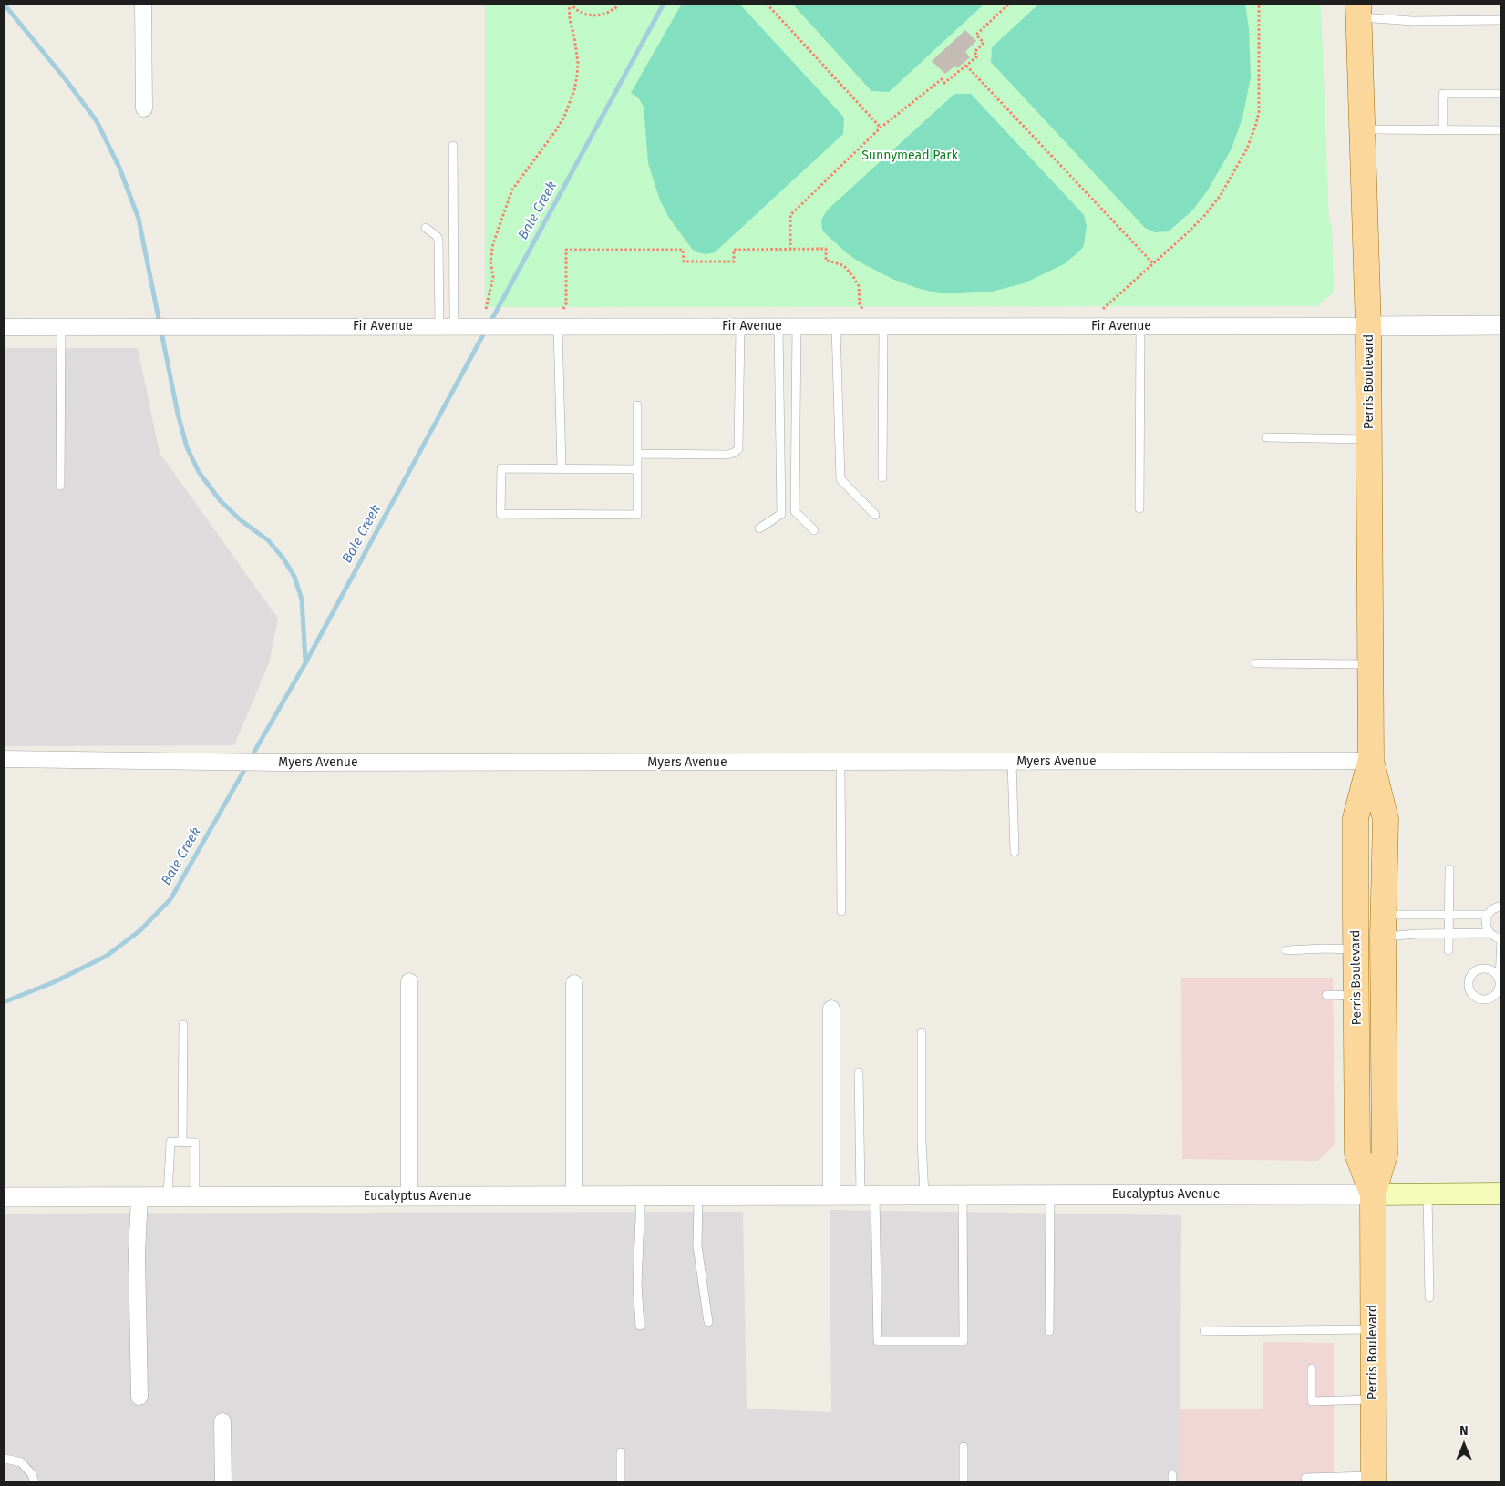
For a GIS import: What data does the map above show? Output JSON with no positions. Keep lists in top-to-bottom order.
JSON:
{
  "streets": {
    "main road": ["Perris Boulevard", "Eucalyptus Avenue"],
    "street": ["Fir Avenue", "Myers Avenue"]
  },
  "crossings": [
    ["Fir Avenue", "Perris Boulevard"],
    ["Perris Boulevard", "Myers Avenue"],
    ["Perris Boulevard", "Eucalyptus Avenue"]
  ],
  "water": ["Bale Creek"],
  "parks": ["Sunnymead Park"],
  "north": "top"
}
